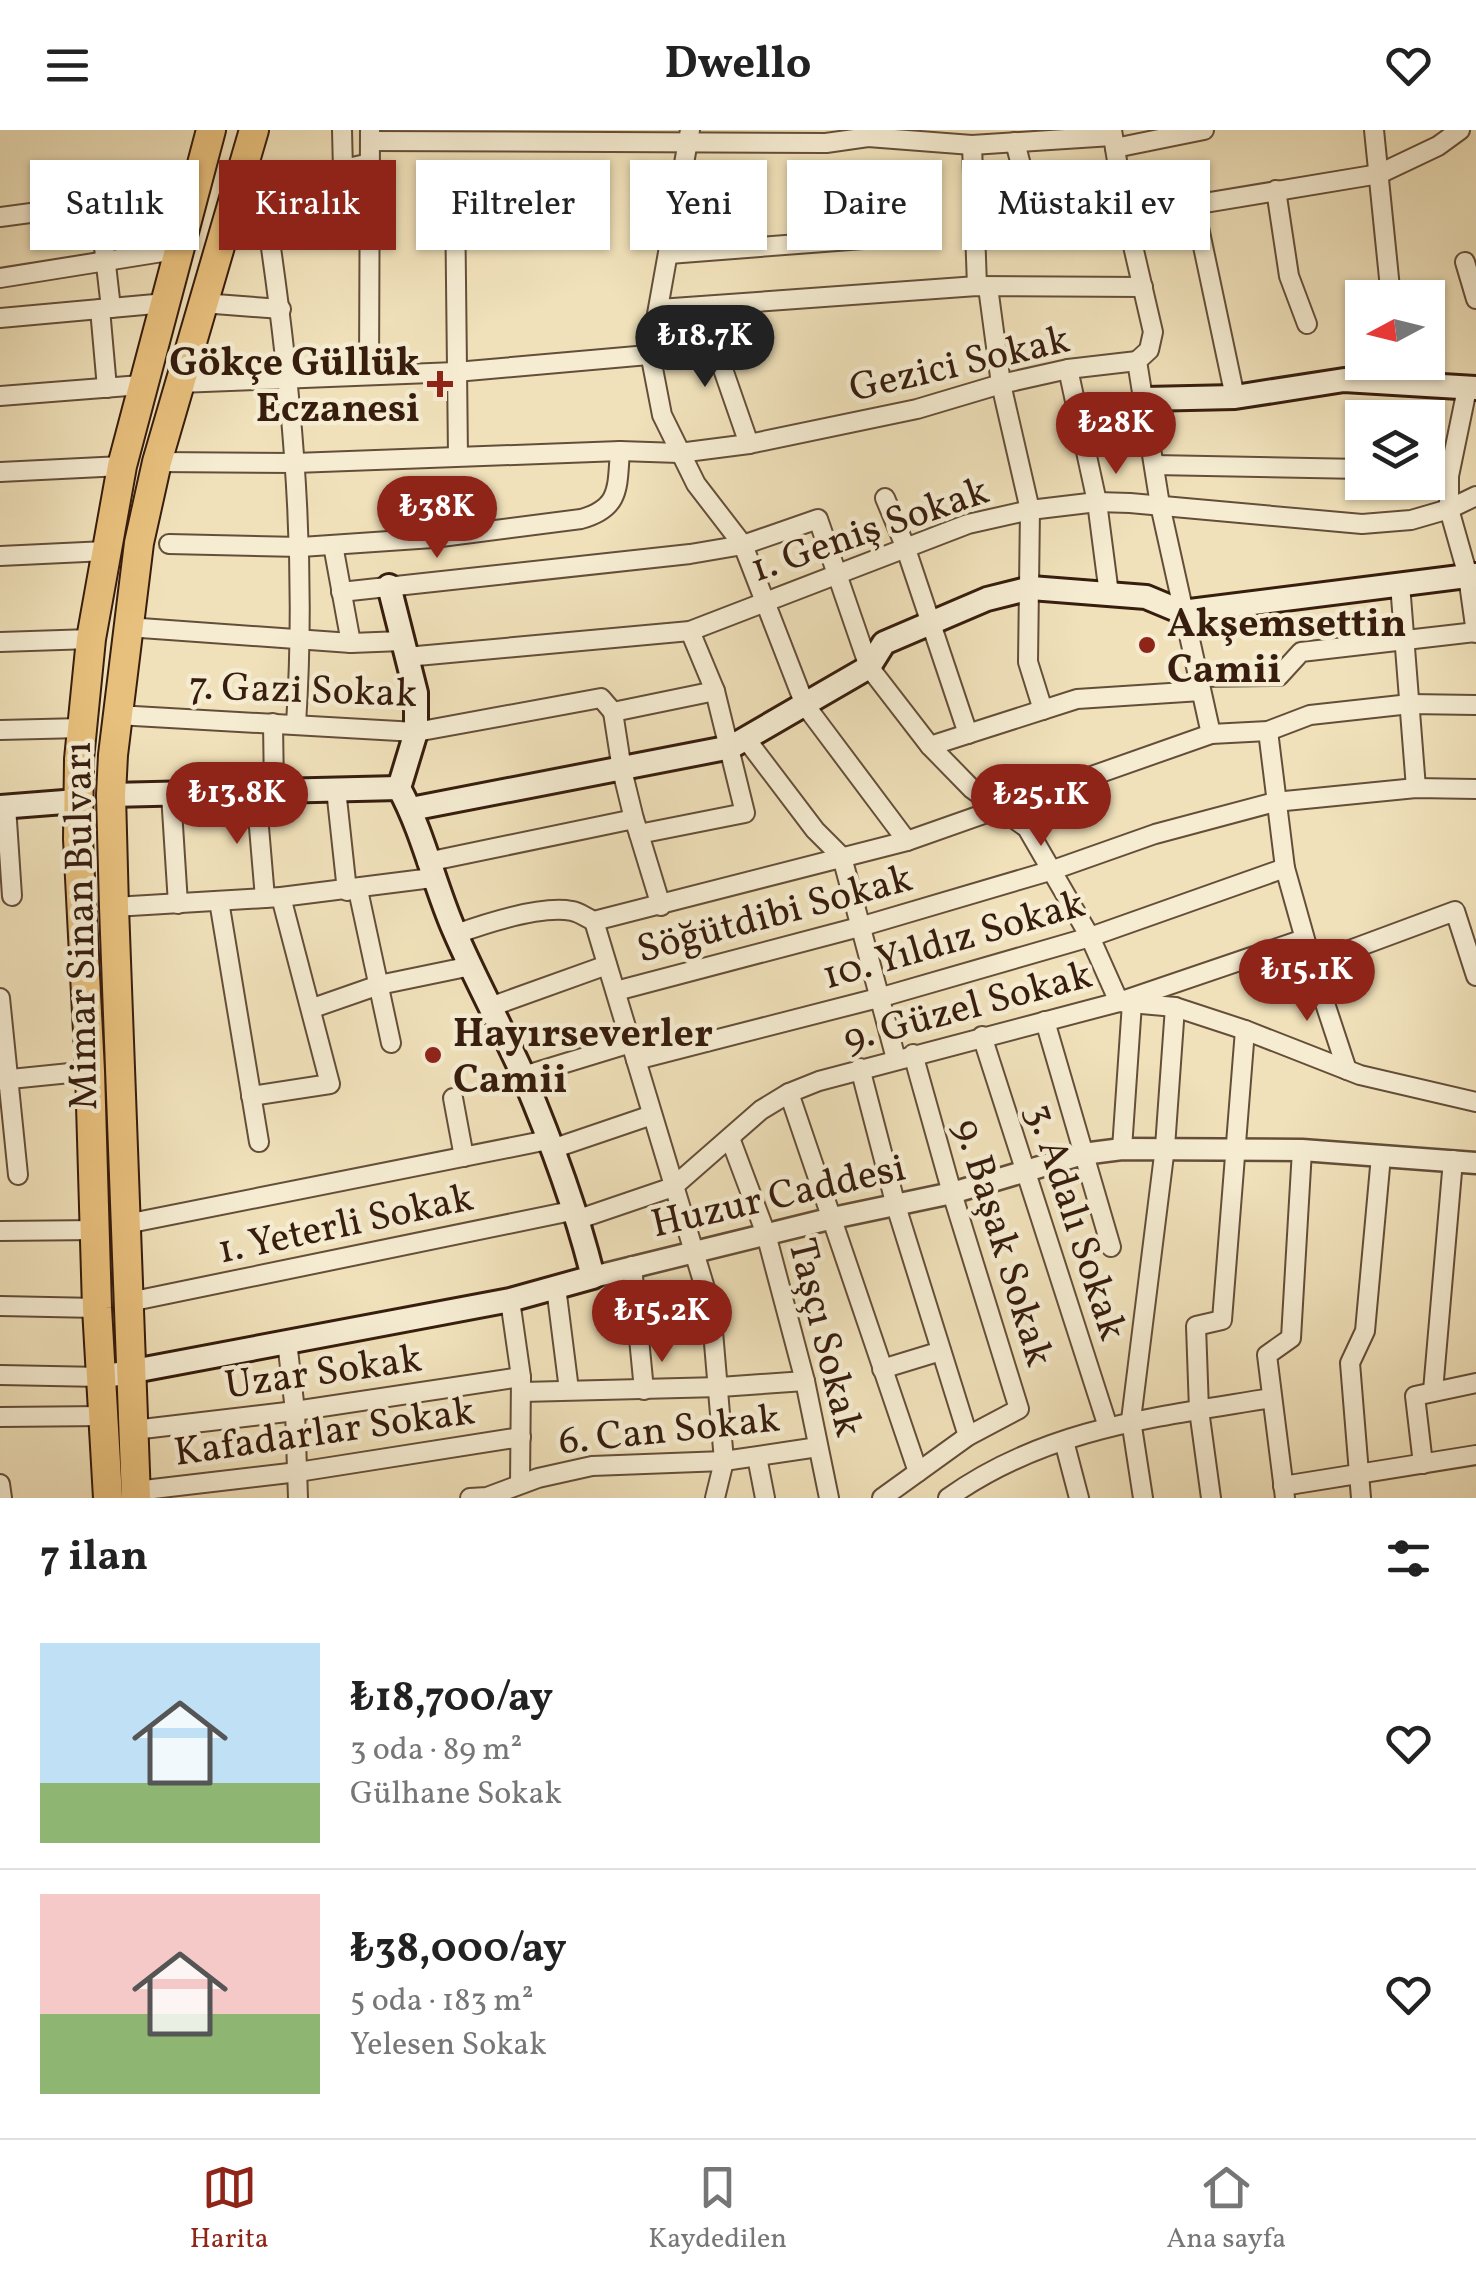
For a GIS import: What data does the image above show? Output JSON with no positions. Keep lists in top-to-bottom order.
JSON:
{
  "streets": {
    "main road": ["Mimar Sinan Bulvarı", "Huzur Caddesi"],
    "street": [
      "Gezici Sokak",
      "1. Geniş Sokak",
      "7. Gazi Sokak",
      "Söğütdibi Sokak",
      "10. Yıldız Sokak",
      "9. Güzel Sokak",
      "3. Adalı Sokak",
      "1. Yeterli Sokak",
      "9. Başak Sokak",
      "Taşçı Sokak",
      "Uzar Sokak",
      "6. Can Sokak",
      "Kafadarlar Sokak"
    ]
  },
  "crossings": [
    ["Gezici Sokak", "Mimar Sinan Bulvarı"],
    ["1. Geniş Sokak", "Mimar Sinan Bulvarı"],
    ["7. Gazi Sokak", "Mimar Sinan Bulvarı"],
    ["Söğütdibi Sokak", "9. Başak Sokak"],
    ["Mimar Sinan Bulvarı", "Huzur Caddesi"],
    ["Mimar Sinan Bulvarı", "1. Yeterli Sokak"],
    ["Mimar Sinan Bulvarı", "Uzar Sokak"],
    ["Mimar Sinan Bulvarı", "Kafadarlar Sokak"],
    ["10. Yıldız Sokak", "9. Başak Sokak"],
    ["9. Güzel Sokak", "3. Adalı Sokak"],
    ["9. Güzel Sokak", "1. Yeterli Sokak"],
    ["9. Güzel Sokak", "9. Başak Sokak"],
    ["9. Güzel Sokak", "Taşçı Sokak"],
    ["Huzur Caddesi", "3. Adalı Sokak"],
    ["Huzur Caddesi", "9. Başak Sokak"],
    ["Huzur Caddesi", "Taşçı Sokak"],
    ["Taşçı Sokak", "Uzar Sokak"],
    ["Taşçı Sokak", "6. Can Sokak"]
  ],
  "places": {
    "health": ["Gökçe Güllük Eczanesi"],
    "other": ["Akşemsettin Camii", "Hayırseverler Camii"]
  },
  "north": "left",
  "page": {
    "header": "Dwello",
    "chip": [
      "Satılık",
      "Kiralık",
      "Filtreler",
      "Yeni",
      "Daire",
      "Müstakil ev"
    ],
    "price": [
      "₺18.7K",
      "₺28K",
      "₺38K",
      "₺13.8K",
      "₺25.1K",
      "₺15.1K",
      "₺15.2K"
    ],
    "heading": "7 ilan",
    "list": [
      {
        "name": "₺18,700/ay",
        "note": "3 oda · 89 m² · Gülhane Sokak"
      },
      {
        "name": "₺38,000/ay",
        "note": "5 oda · 183 m² · Yelesen Sokak"
      }
    ],
    "tabs": ["Harita", "Kaydedilen", "Ana sayfa"]
  }
}
